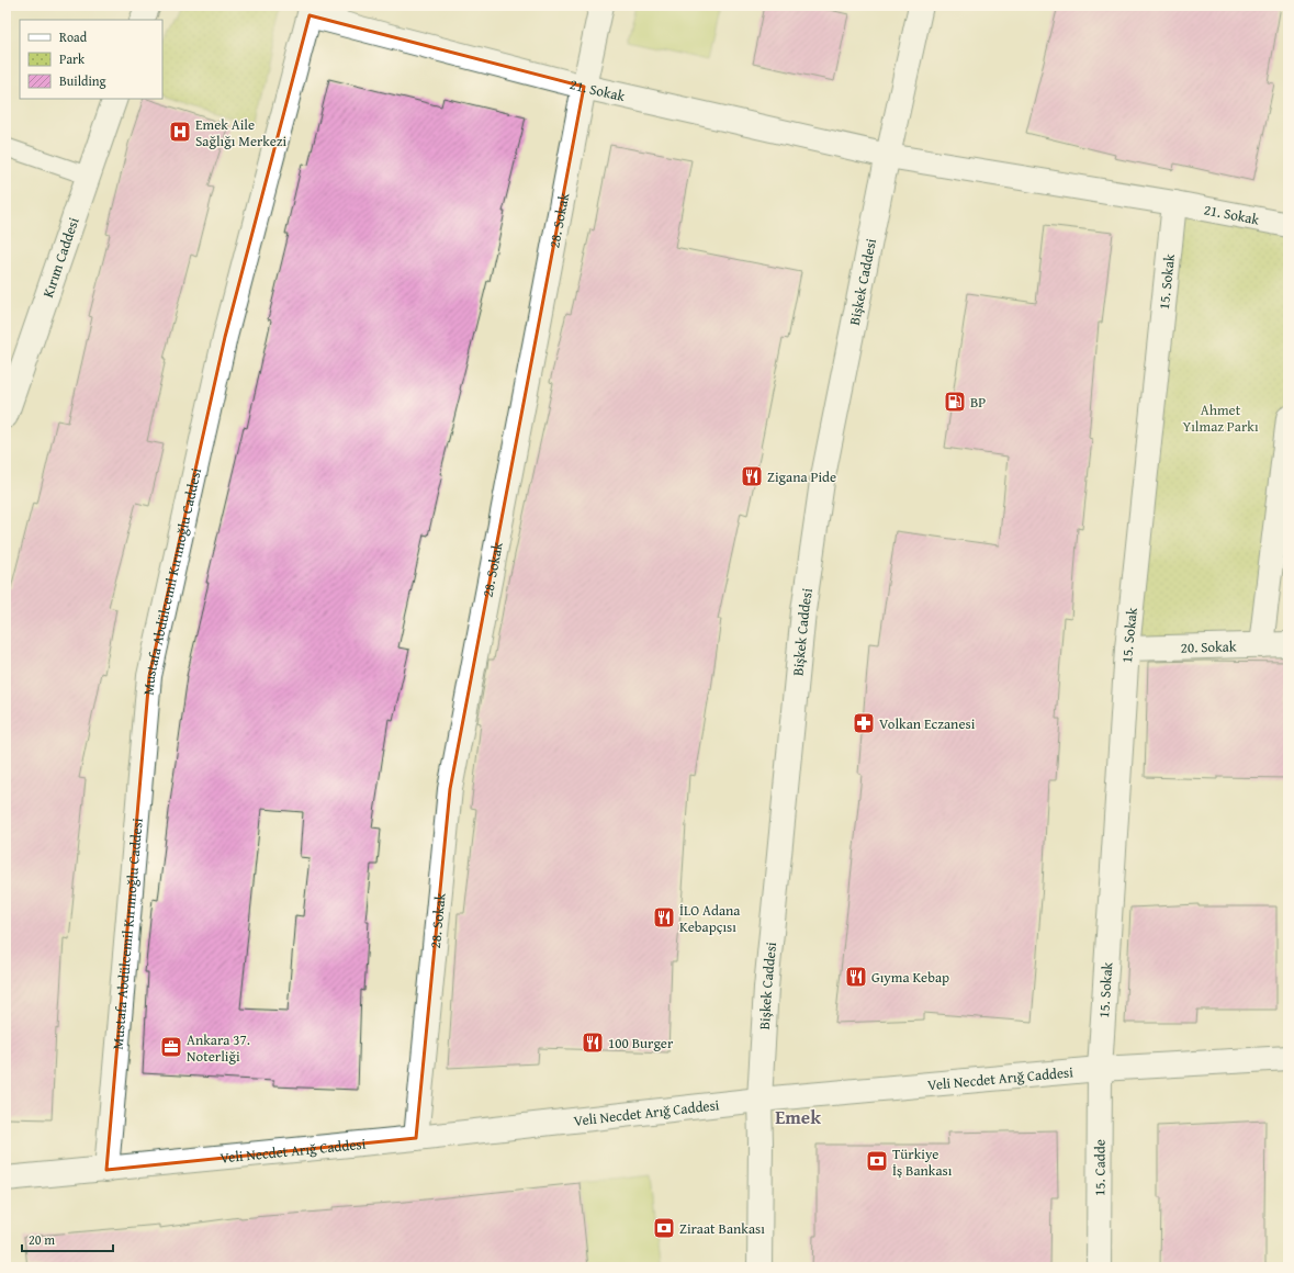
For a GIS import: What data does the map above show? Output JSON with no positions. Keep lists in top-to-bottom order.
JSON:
{
  "streets": {
    "street": [
      "21. Sokak",
      "28. Sokak",
      "Kırım Caddesi",
      "Bişkek Caddesi",
      "15. Sokak",
      "Mustafa Abdülcemil Kırımoğlu Caddesi",
      "20. Sokak",
      "Veli Necdet Arığ Caddesi",
      "15. Cadde"
    ]
  },
  "crossings": [
    ["21. Sokak", "28. Sokak"],
    ["21. Sokak", "Bişkek Caddesi"],
    ["21. Sokak", "15. Sokak"],
    ["21. Sokak", "Mustafa Abdülcemil Kırımoğlu Caddesi"],
    ["28. Sokak", "Veli Necdet Arığ Caddesi"],
    ["Bişkek Caddesi", "Veli Necdet Arığ Caddesi"],
    ["15. Sokak", "20. Sokak"],
    ["15. Sokak", "Veli Necdet Arığ Caddesi"],
    ["15. Sokak", "15. Cadde"],
    ["Mustafa Abdülcemil Kırımoğlu Caddesi", "Veli Necdet Arığ Caddesi"],
    ["Veli Necdet Arığ Caddesi", "15. Cadde"]
  ],
  "districts": ["Emek"],
  "parks": ["Ahmet Yılmaz Parkı"],
  "places": {
    "hospital": ["Emek Aile Sağlığı Merkezi"],
    "fuel station": ["BP"],
    "restaurant": [
      "Zigana Pide",
      "İLO Adana Kebapçısı",
      "Gıyma Kebap",
      "100 Burger"
    ],
    "pharmacy": ["Volkan Eczanesi"],
    "office": ["Ankara 37. Noterliği"],
    "bank": ["Türkiye İş Bankası", "Ziraat Bankası"]
  },
  "legend": ["Road", "Park", "Building"],
  "scale_bar": "20 m"
}
